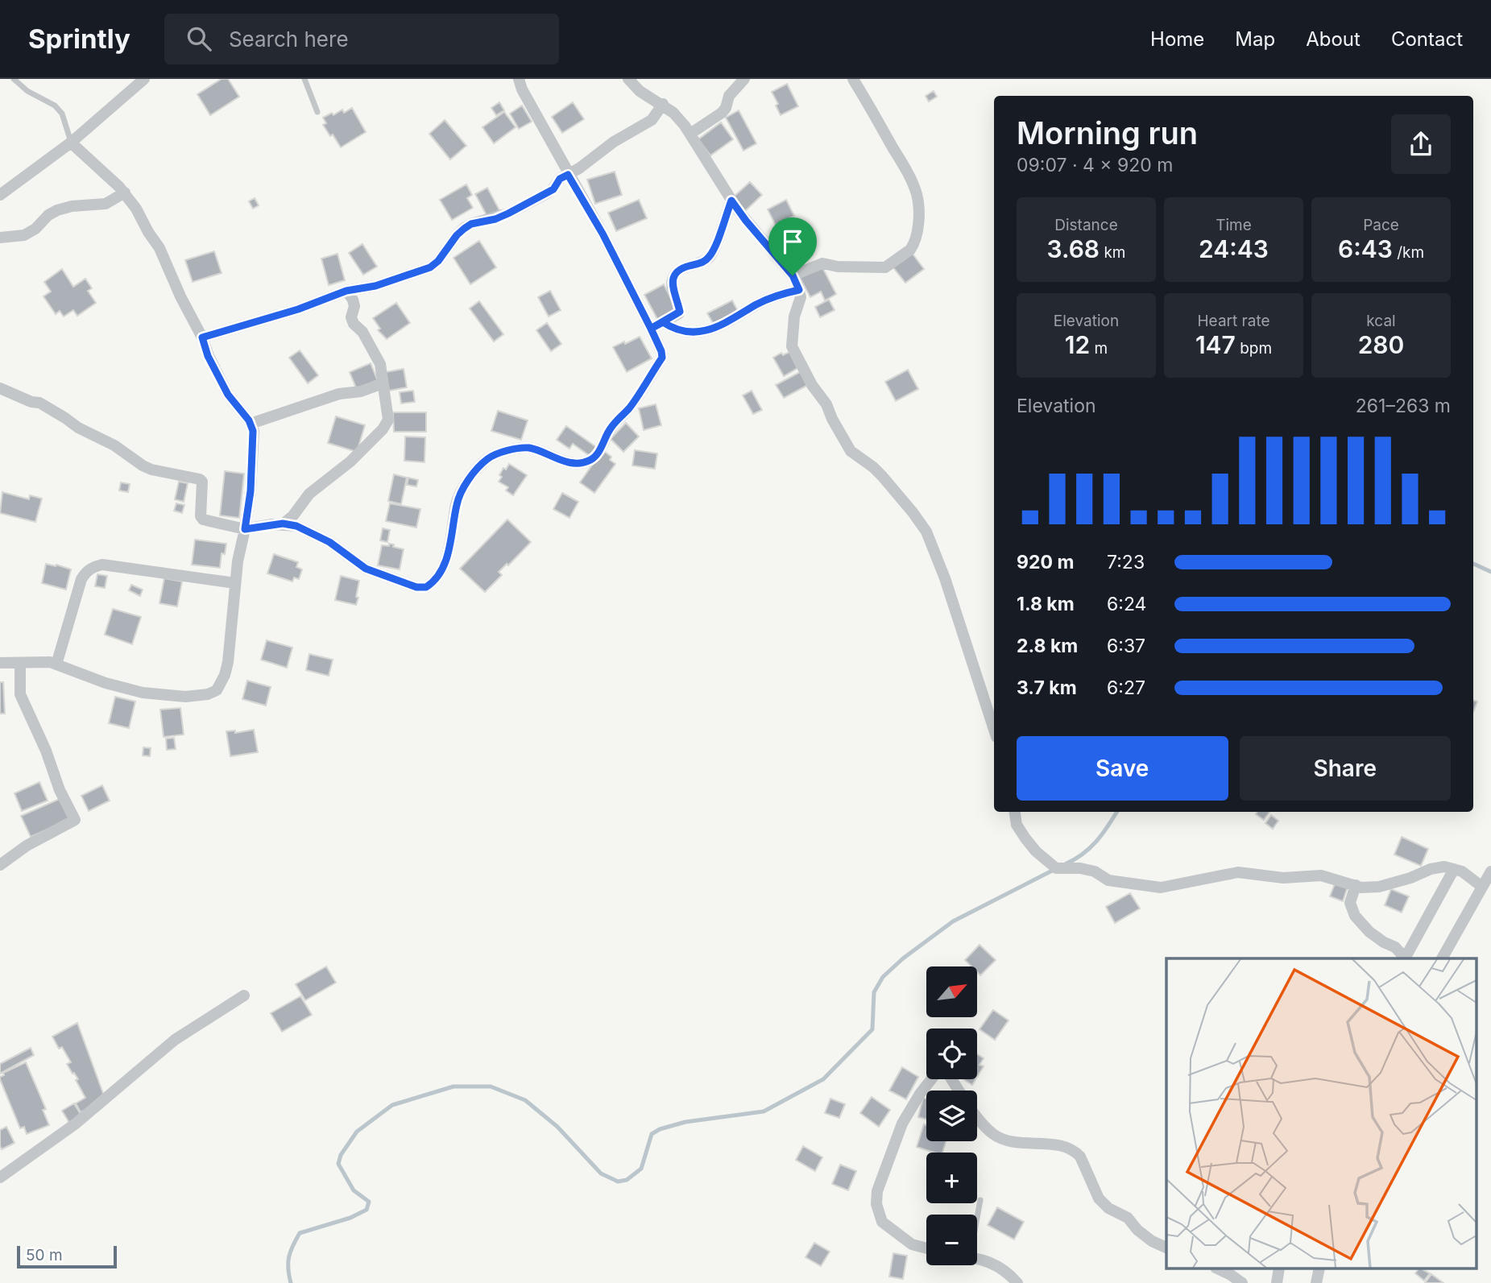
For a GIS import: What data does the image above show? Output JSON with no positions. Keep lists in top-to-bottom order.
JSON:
{
  "scale_bar": "50 m",
  "north": "top right",
  "page": {
    "header": "Sprintly",
    "search": "Search here",
    "nav": [
      "Home",
      "Map",
      "About",
      "Contact"
    ],
    "heading": ["Morning run", "09:07 · 4 × 920 m"],
    "stats": [
      ["Distance", "3.68 km"],
      ["Time", "24:43"],
      ["Pace", "6:43 /km"],
      ["Elevation", "12 m"],
      ["Heart rate", "147 bpm"],
      ["kcal", "280"]
    ],
    "chart": ["Elevation", "261–263 m"],
    "list": [
      {
        "name": "920 m",
        "note": "7:23"
      },
      {
        "name": "1.8 km",
        "note": "6:24"
      },
      {
        "name": "2.8 km",
        "note": "6:37"
      },
      {
        "name": "3.7 km",
        "note": "6:27"
      }
    ],
    "buttons": ["Save", "Share"],
    "map_buttons": ["+", "−"],
    "scale": "50 m"
  }
}
